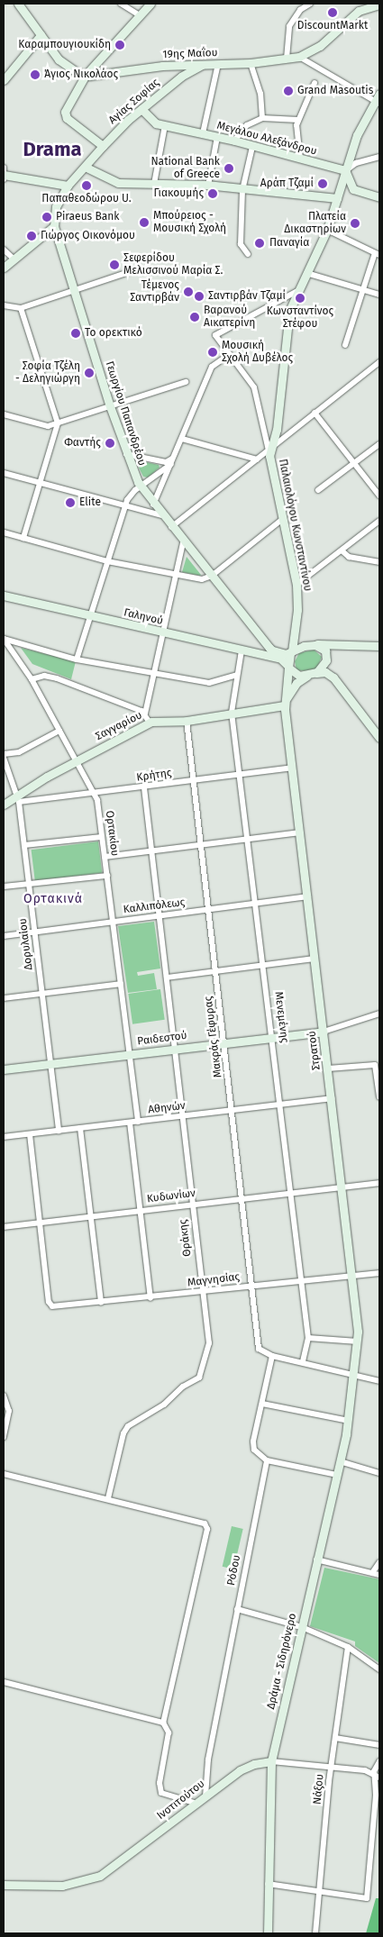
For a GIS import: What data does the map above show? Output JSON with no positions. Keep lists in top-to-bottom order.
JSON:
{
  "streets": {
    "street": [
      "19ης Μαΐου",
      "Αγίας Σοφίας",
      "Μεγάλου Αλεξάνδρου",
      "Γεωργίου Παπανδρέου",
      "Παλαιολόγου Κωνσταντίνου",
      "Γαληνού",
      "Σαγγαρίου",
      "Κρήτης",
      "Ορτακίου",
      "Καλλιπόλεως",
      "Δορυλαίου",
      "Μενεμένης",
      "Μακράς Γέφυρας",
      "Ραιδεστού",
      "Στρατού",
      "Αθηνών",
      "Κυδωνίων",
      "Θράκης",
      "Μαγνησίας",
      "Ρόδου",
      "Δράμα - Σιδηρόνερο",
      "Νάξου",
      "Ινστιτούτου"
    ]
  },
  "crossings": [
    ["19ης Μαΐου", "Αγίας Σοφίας"],
    ["Αγίας Σοφίας", "Μεγάλου Αλεξάνδρου"],
    ["Αγίας Σοφίας", "Γεωργίου Παπανδρέου"],
    ["Μεγάλου Αλεξάνδρου", "Παλαιολόγου Κωνσταντίνου"],
    ["Γεωργίου Παπανδρέου", "Παλαιολόγου Κωνσταντίνου"],
    ["Γεωργίου Παπανδρέου", "Γαληνού"],
    ["Γεωργίου Παπανδρέου", "Στρατού"],
    ["Παλαιολόγου Κωνσταντίνου", "Στρατού"],
    ["Γαληνού", "Μενεμένης"],
    ["Σαγγαρίου", "Κρήτης"],
    ["Σαγγαρίου", "Ορτακίου"],
    ["Σαγγαρίου", "Δορυλαίου"],
    ["Σαγγαρίου", "Μενεμένης"],
    ["Σαγγαρίου", "Μακράς Γέφυρας"],
    ["Σαγγαρίου", "Στρατού"],
    ["Κρήτης", "Ορτακίου"],
    ["Κρήτης", "Δορυλαίου"],
    ["Κρήτης", "Μενεμένης"],
    ["Κρήτης", "Μακράς Γέφυρας"],
    ["Κρήτης", "Στρατού"],
    ["Κρήτης", "Θράκης"],
    ["Ορτακίου", "Καλλιπόλεως"],
    ["Ορτακίου", "Ραιδεστού"],
    ["Ορτακίου", "Αθηνών"],
    ["Καλλιπόλεως", "Δορυλαίου"],
    ["Καλλιπόλεως", "Μενεμένης"],
    ["Καλλιπόλεως", "Μακράς Γέφυρας"],
    ["Καλλιπόλεως", "Στρατού"],
    ["Καλλιπόλεως", "Θράκης"],
    ["Δορυλαίου", "Ραιδεστού"],
    ["Δορυλαίου", "Αθηνών"],
    ["Μενεμένης", "Ραιδεστού"],
    ["Μενεμένης", "Αθηνών"],
    ["Μενεμένης", "Κυδωνίων"],
    ["Μενεμένης", "Μαγνησίας"],
    ["Μακράς Γέφυρας", "Ραιδεστού"],
    ["Μακράς Γέφυρας", "Αθηνών"],
    ["Μακράς Γέφυρας", "Κυδωνίων"],
    ["Μακράς Γέφυρας", "Μαγνησίας"],
    ["Ραιδεστού", "Στρατού"],
    ["Ραιδεστού", "Θράκης"],
    ["Στρατού", "Αθηνών"],
    ["Στρατού", "Κυδωνίων"],
    ["Στρατού", "Μαγνησίας"],
    ["Στρατού", "Δράμα - Σιδηρόνερο"],
    ["Αθηνών", "Θράκης"],
    ["Κυδωνίων", "Θράκης"],
    ["Κυδωνίων", "Μαγνησίας"],
    ["Θράκης", "Μαγνησίας"],
    ["Ρόδου", "Ινστιτούτου"],
    ["Δράμα - Σιδηρόνερο", "Ινστιτούτου"],
    ["Νάξου", "Ινστιτούτου"]
  ],
  "districts": ["Drama", "Ορτακινά"],
  "places": [
    "DiscountMarkt",
    "Καραμπουγιουκίδη",
    "Άγιος Νικολάος",
    "Grand Masoutis",
    "National Bank of Greece",
    "Αράπ Τζαμί",
    "Παπαθεοδώρου U.",
    "Γιακουμής",
    "Piraeus Bank",
    "Μπούρειος - Μουσική Σχολή",
    "Πλατεία Δικαστηρίων",
    "Γιώργος Οικονόμου",
    "Παναγία",
    "Σεφερίδου Μελισσινού Μαρία Σ.",
    "Τέμενος Σαντιρβάν",
    "Σαντιρβάν Τζαμί",
    "Κωνσταντίνος Στέφου",
    "Βαρανού Αικατερίνη",
    "Το ορεκτικό",
    "Μουσική Σχολή Δυβέλος",
    "Σοφία Τζέλη - Δεληγιώργη",
    "Φαντής",
    "Elite"
  ]
}
